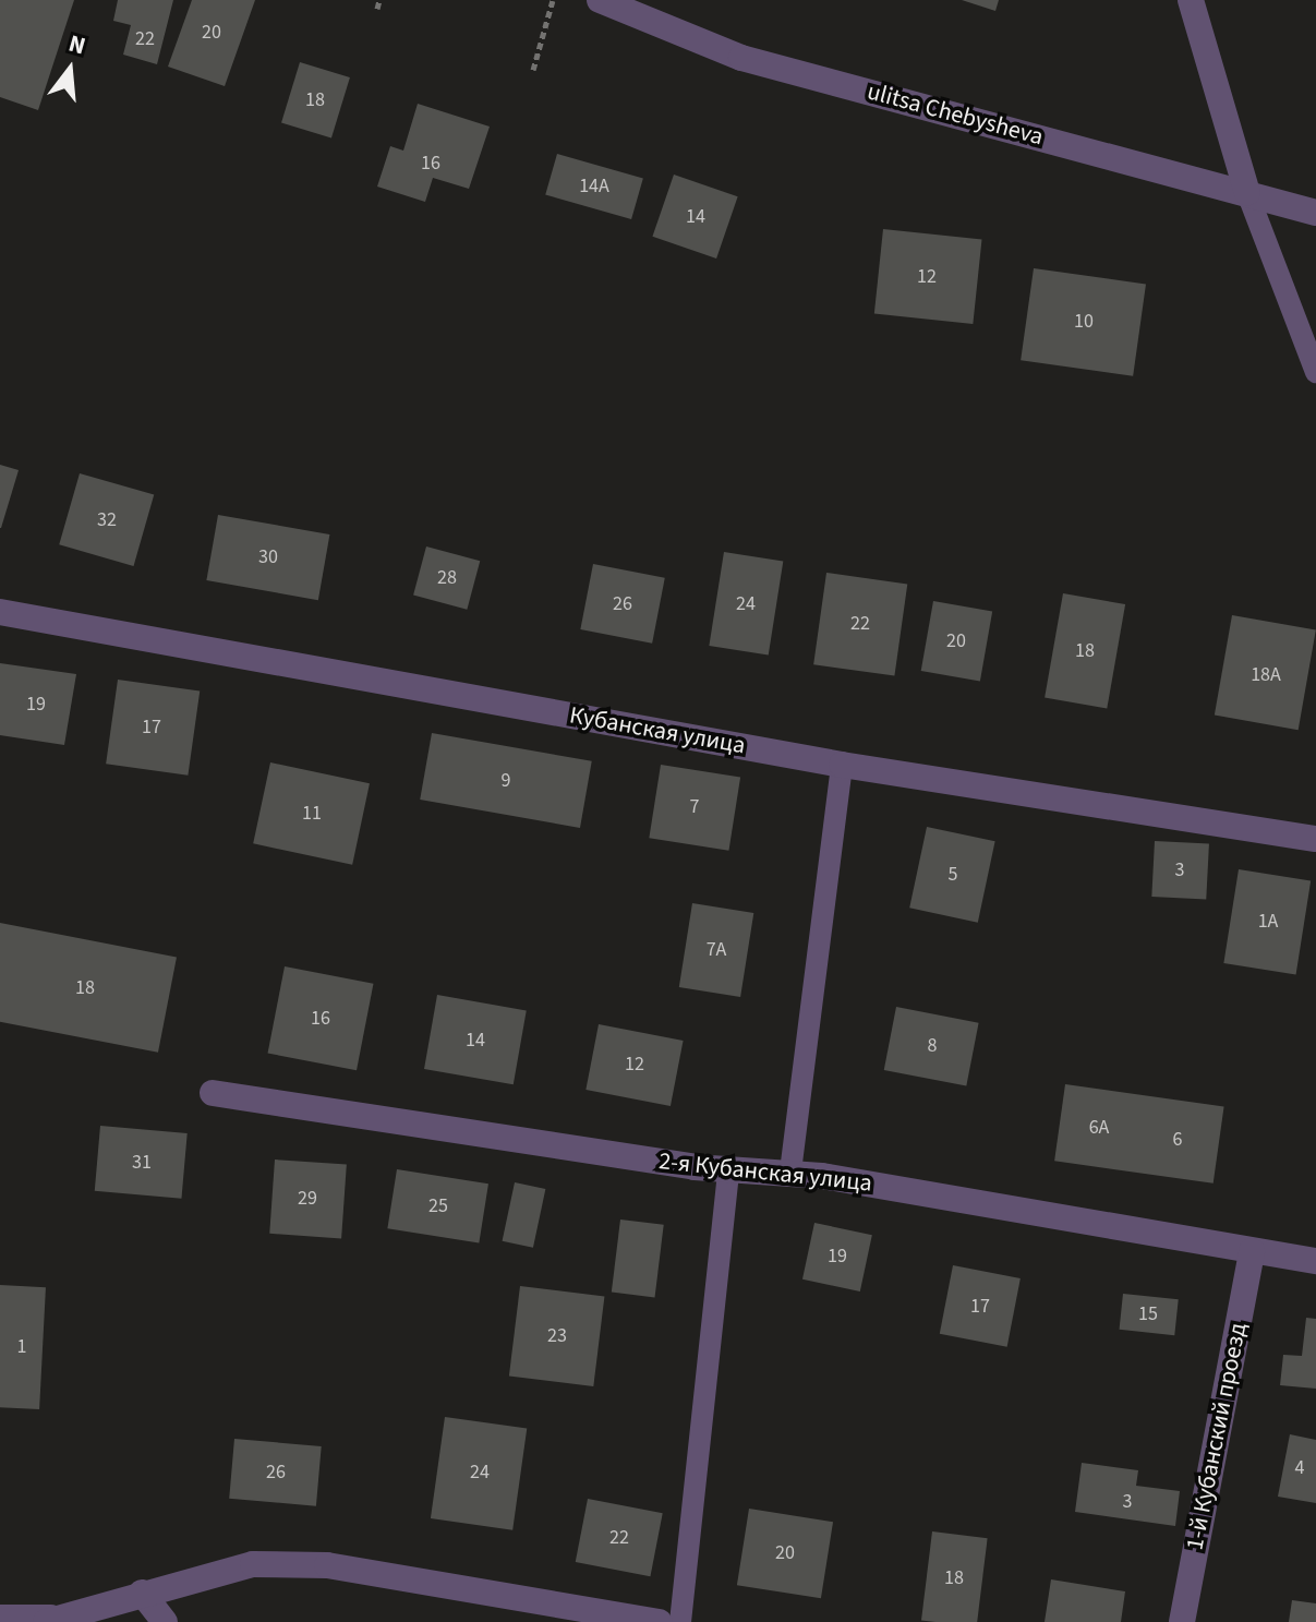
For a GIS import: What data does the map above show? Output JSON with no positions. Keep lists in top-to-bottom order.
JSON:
{
  "streets": {
    "street": [
      "ulitsa Chebysheva",
      "Кубанская улица",
      "2-я Кубанская улица",
      "1-й Кубанский проезд"
    ]
  },
  "crossings": [
    ["2-я Кубанская улица", "1-й Кубанский проезд"]
  ],
  "house_numbers": [
    "20",
    "22",
    "18",
    "16",
    "14А",
    "14",
    "12",
    "10",
    "32",
    "30",
    "28",
    "26",
    "24",
    "22",
    "20",
    "18",
    "18А",
    "19",
    "17",
    "9",
    "7",
    "11",
    "3",
    "5",
    "1А",
    "7А",
    "18",
    "16",
    "14",
    "8",
    "12",
    "6А",
    "6",
    "31",
    "29",
    "25",
    "19",
    "17",
    "15",
    "23",
    "1",
    "4",
    "26",
    "24",
    "3",
    "22",
    "20",
    "18"
  ],
  "north": "top"
}
